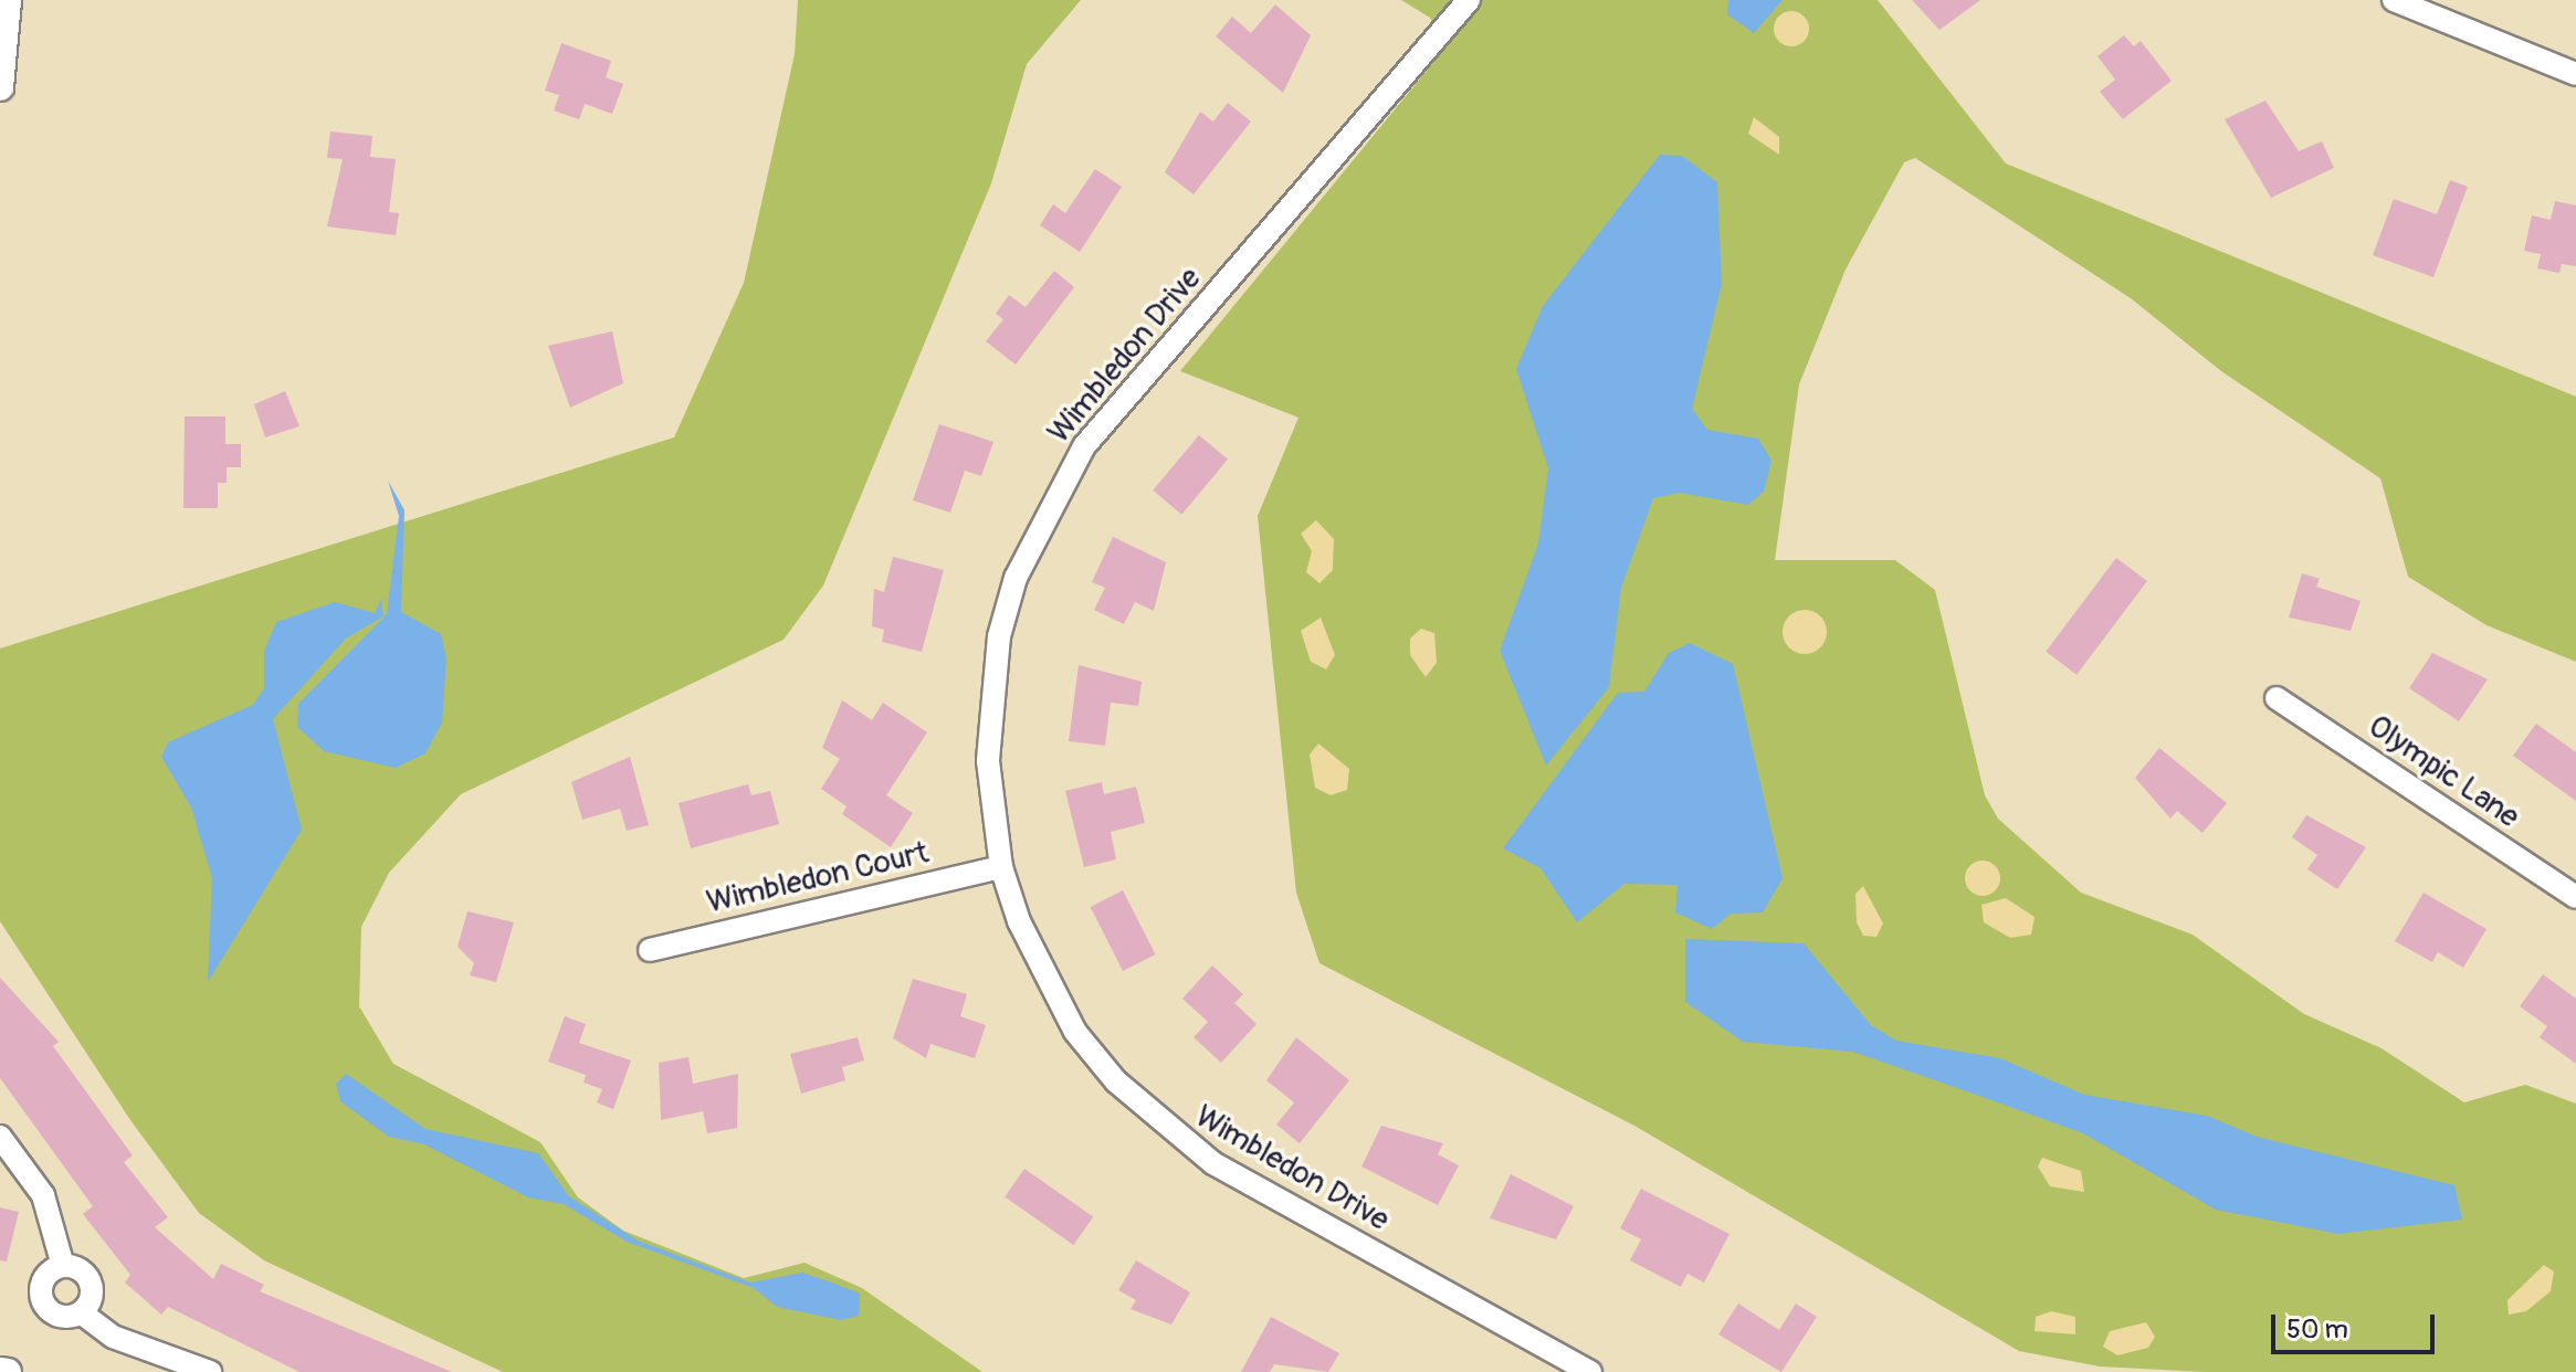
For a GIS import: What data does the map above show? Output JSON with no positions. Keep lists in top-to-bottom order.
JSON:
{
  "streets": {
    "street": ["Wimbledon Drive", "Olympic Lane", "Wimbledon Court"]
  },
  "crossings": [
    ["Wimbledon Drive", "Wimbledon Court"]
  ],
  "scale_bar": "50 m"
}
